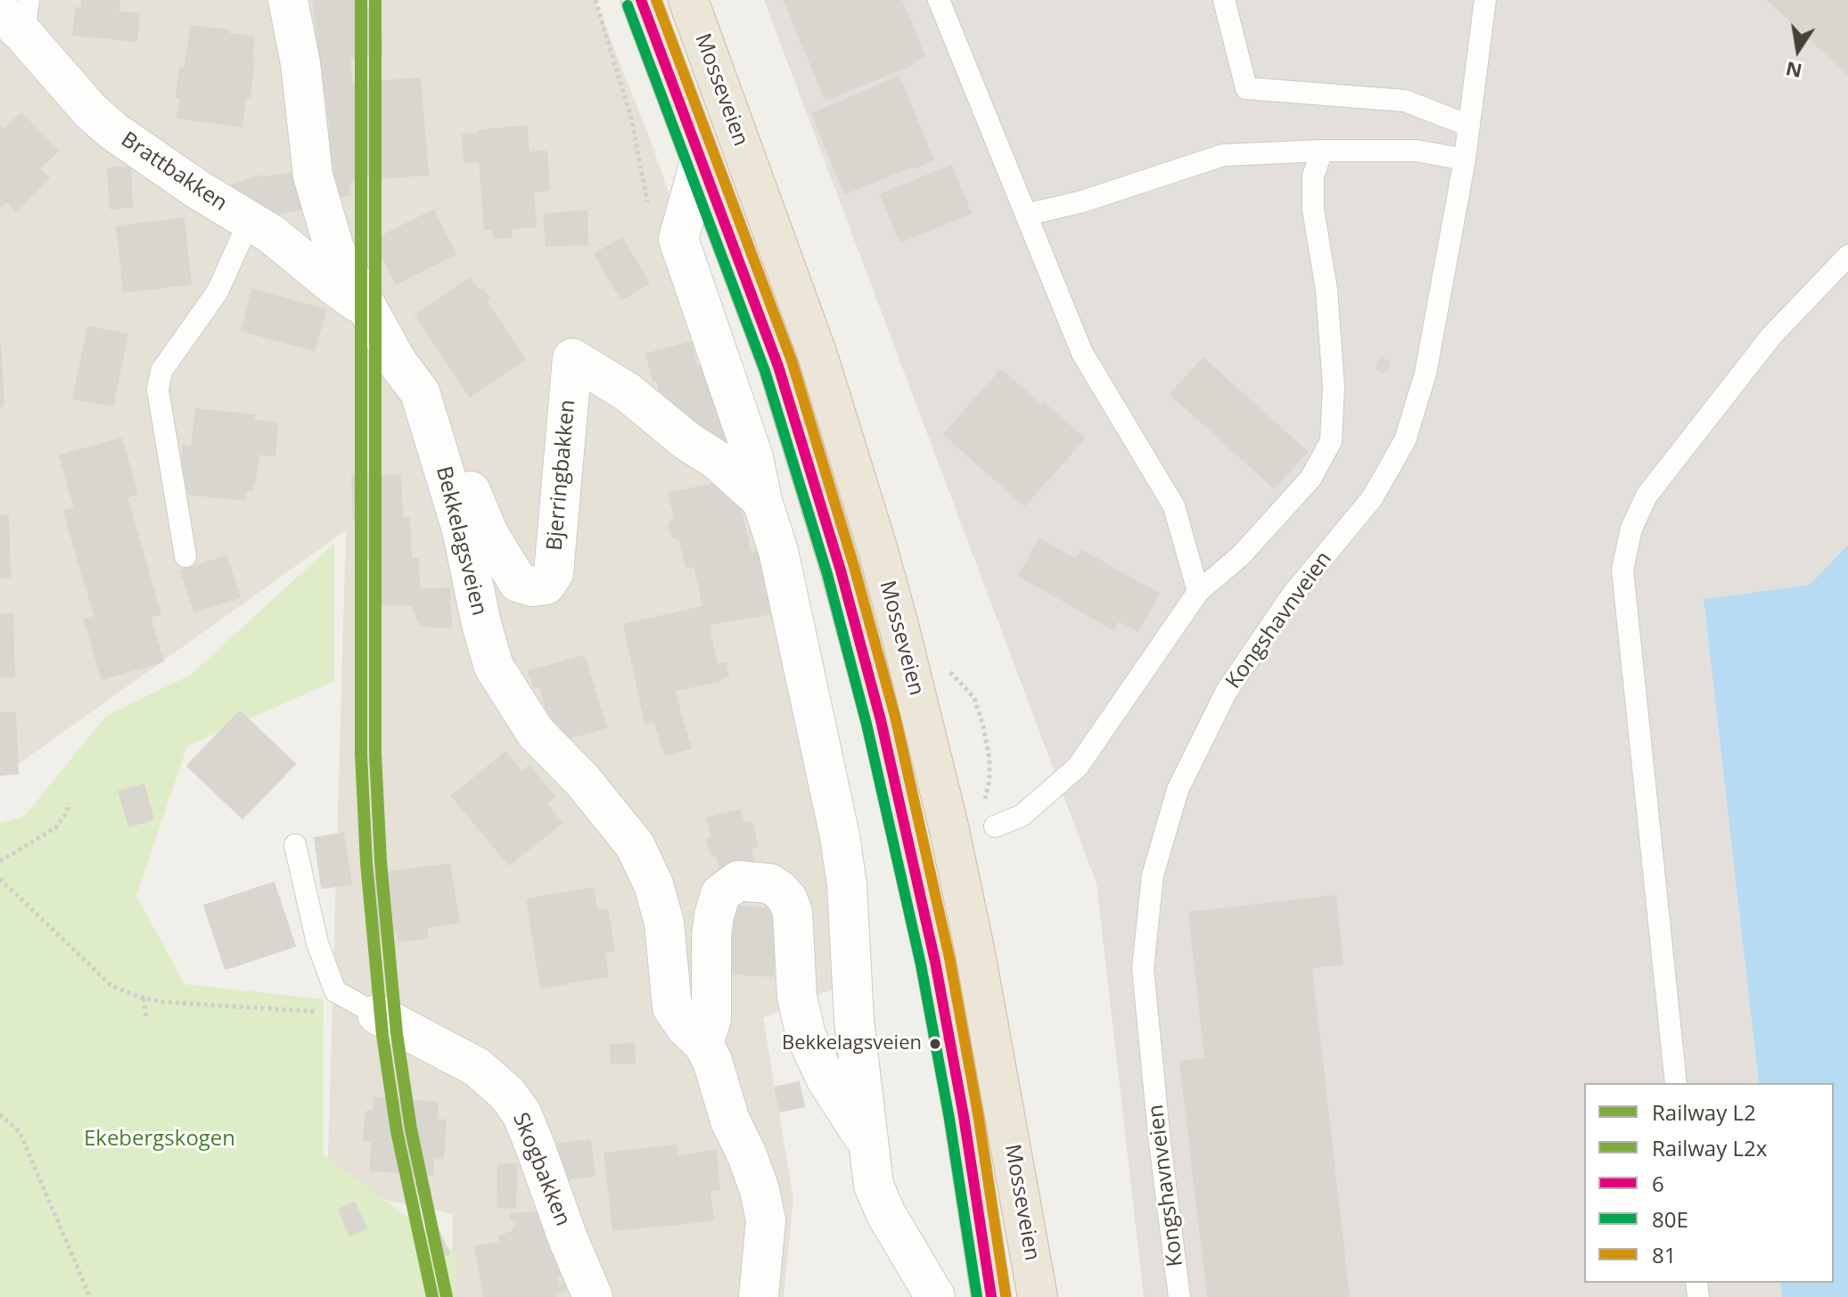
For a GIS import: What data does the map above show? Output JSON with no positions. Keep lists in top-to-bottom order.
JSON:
{
  "streets": {
    "highway": ["Mosseveien"],
    "street": [
      "Brattbakken",
      "Bjerringbakken",
      "Bekkelagsveien",
      "Skogbakken"
    ],
    "lane": ["Kongshavnveien"]
  },
  "crossings": [
    ["Brattbakken", "Bekkelagsveien"],
    ["Bjerringbakken", "Bekkelagsveien"]
  ],
  "parks": ["Ekebergskogen"],
  "places": ["Bekkelagsveien"],
  "lines": [
    "rail line L2",
    "rail line L2x",
    "transit line 6",
    "transit line 81",
    "transit line 80E"
  ],
  "legend": [
    "Railway L2",
    "Railway L2x",
    "6",
    "80E",
    "81"
  ],
  "north": "bottom"
}
